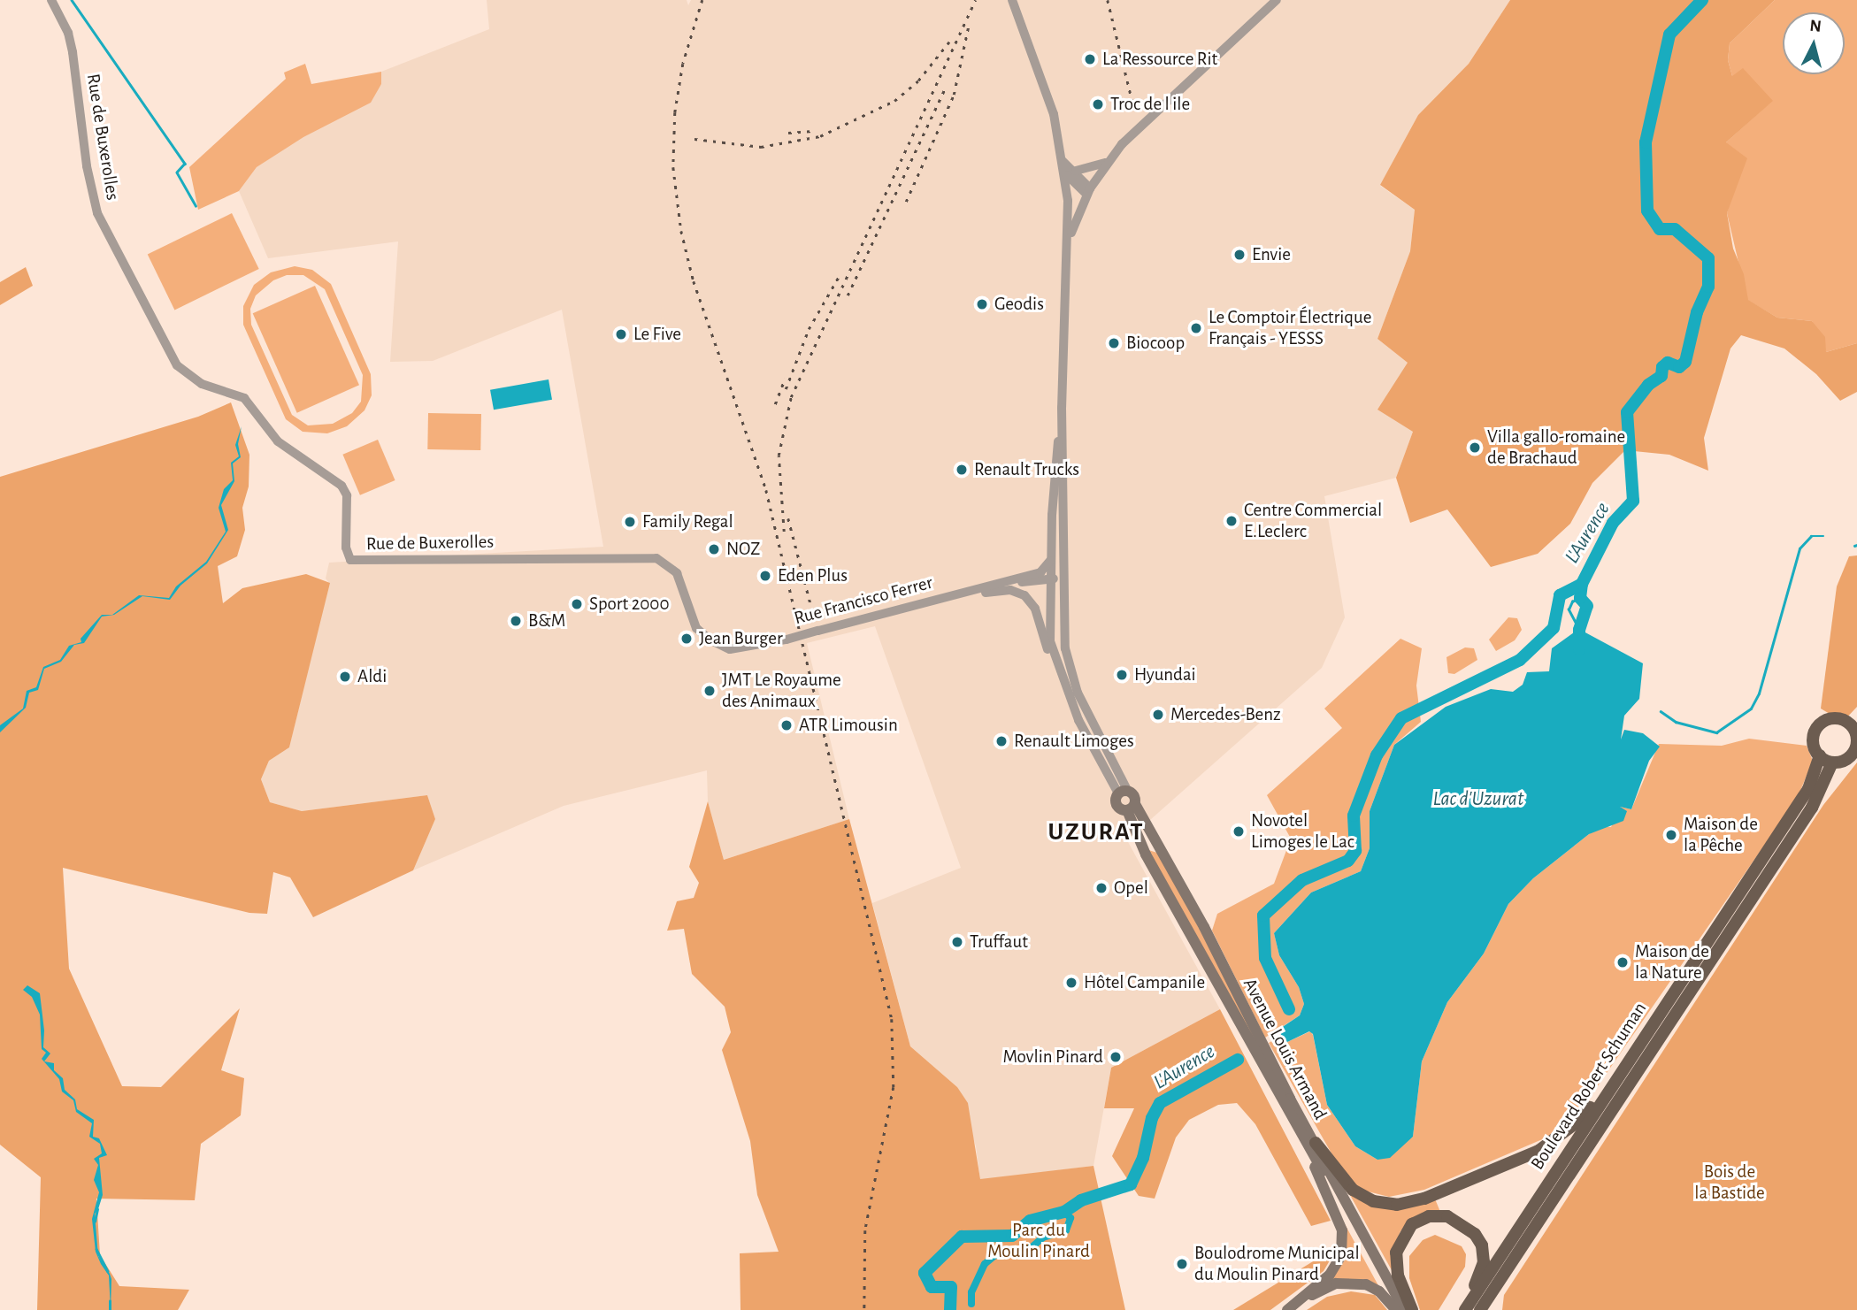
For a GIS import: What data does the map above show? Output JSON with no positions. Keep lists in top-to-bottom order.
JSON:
{
  "streets": {
    "main road": ["Avenue Louis Armand", "Boulevard Robert Schuman"],
    "street": ["Rue de Buxerolles", "Rue Francisco Ferrer"]
  },
  "crossings": [
    ["Rue de Buxerolles", "Rue Francisco Ferrer"]
  ],
  "districts": ["UZURAT"],
  "water": ["L'Aurence", "Lac d'Uzurat"],
  "parks": ["Bois de la Bastide", "Parc du Moulin Pinard"],
  "places": [
    "La Ressource Rit",
    "Troc de l ile",
    "Envie",
    "Geodis",
    "Le Comptoir Électrique Français - YESSS",
    "Le Five",
    "Biocoop",
    "Villa gallo-romaine de Brachaud",
    "Renault Trucks",
    "Centre Commercial E.Leclerc",
    "Family Regal",
    "NOZ",
    "Eden Plus",
    "Sport 2000",
    "B&M",
    "Jean Burger",
    "Hyundai",
    "Aldi",
    "JMT Le Royaume des Animaux",
    "Mercedes-Benz",
    "ATR Limousin",
    "Renault Limoges",
    "Novotel Limoges le Lac",
    "Maison de la Pêche",
    "Opel",
    "Truffaut",
    "Maison de la Nature",
    "Hôtel Campanile",
    "Movlin Pinard",
    "Boulodrome Municipal du Moulin Pinard"
  ],
  "north": "top"
}
